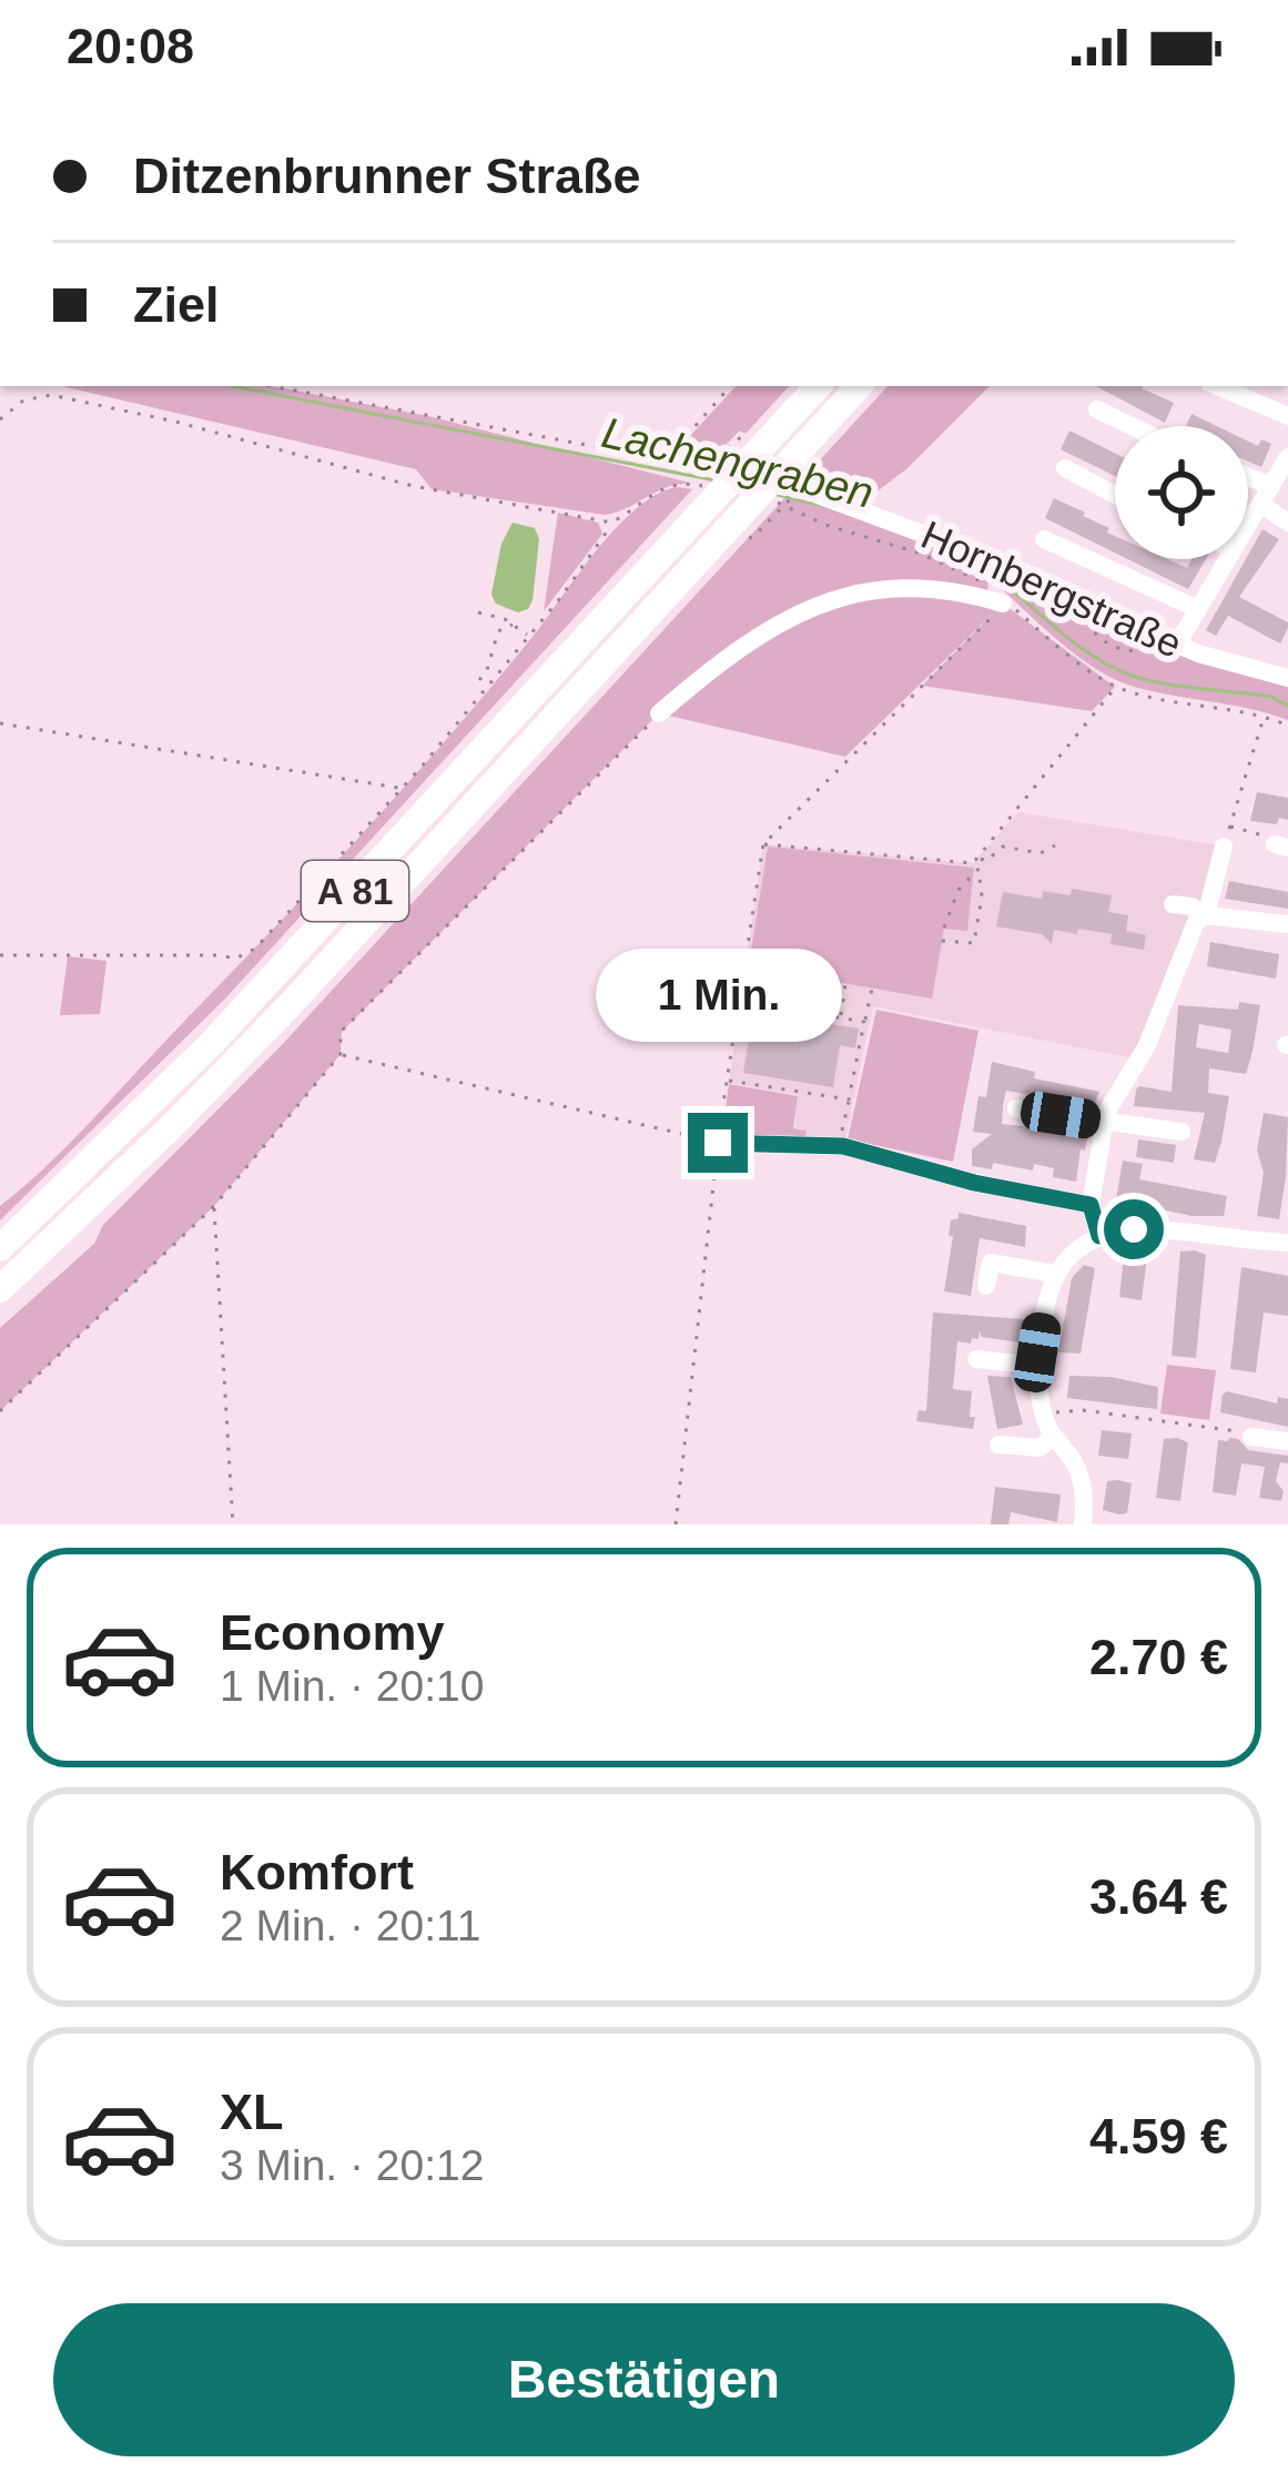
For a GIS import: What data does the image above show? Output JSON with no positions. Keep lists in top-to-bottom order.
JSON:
{
  "streets": {
    "highway": ["A 81"],
    "street": ["Hornbergstraße"]
  },
  "water": ["Lachengraben"],
  "page": {
    "status": "20:08",
    "banner": ["Ditzenbrunner Straße", "Ziel"],
    "bubble": "1 Min.",
    "list": [
      {
        "name": "Economy",
        "note": "1 Min. · 20:10",
        "value": "2.70 €"
      },
      {
        "name": "Komfort",
        "note": "2 Min. · 20:11",
        "value": "3.64 €"
      },
      {
        "name": "XL",
        "note": "3 Min. · 20:12",
        "value": "4.59 €"
      }
    ],
    "buttons": "Bestätigen"
  }
}
